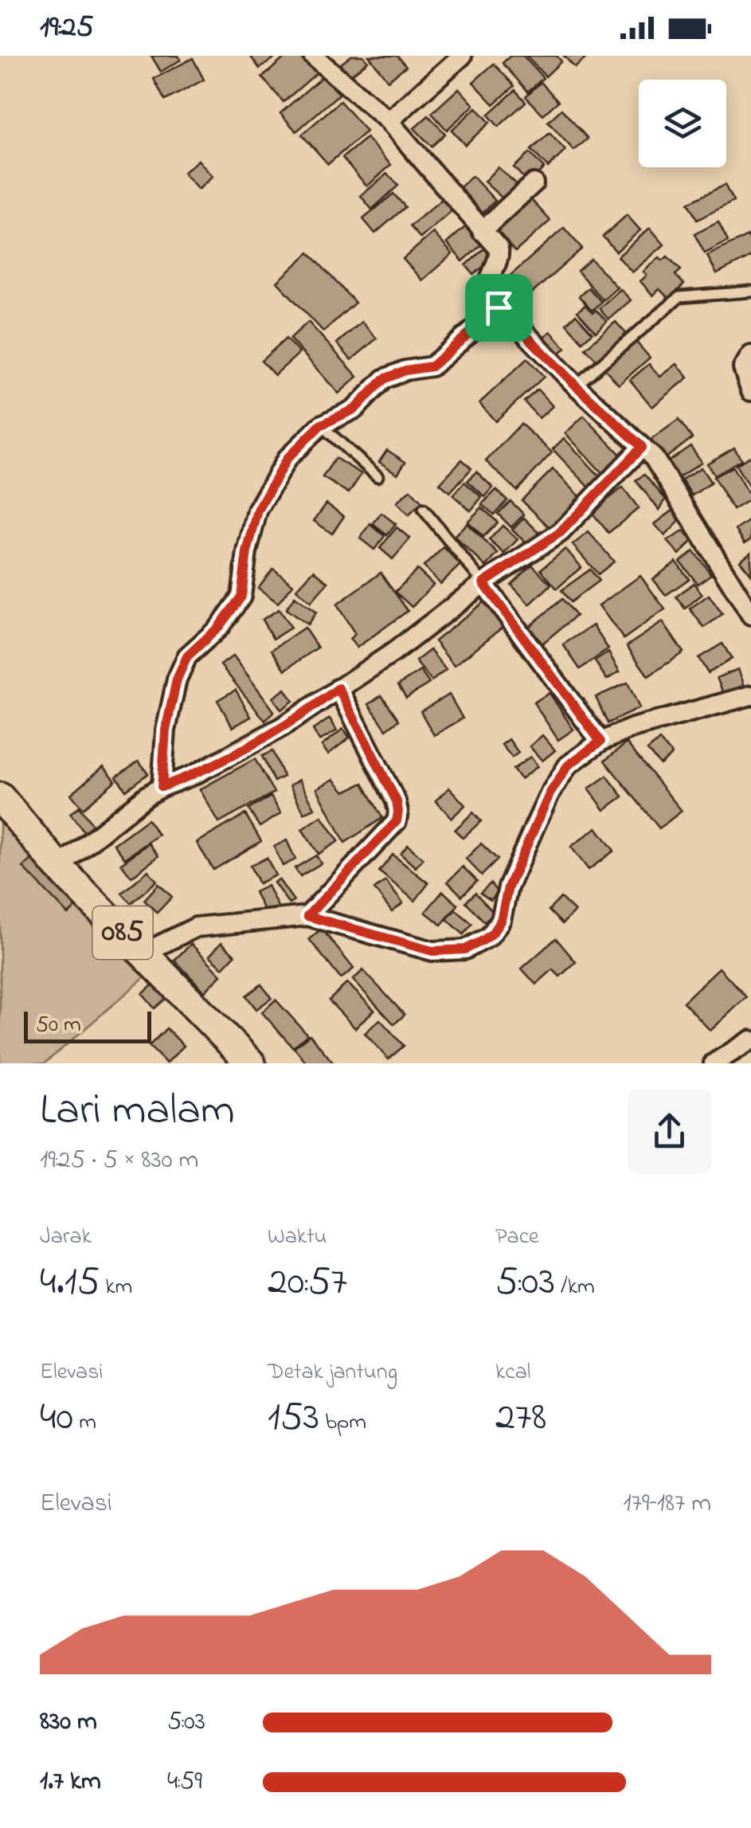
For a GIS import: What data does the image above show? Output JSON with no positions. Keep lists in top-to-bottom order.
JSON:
{
  "streets": {
    "main road": ["085"]
  },
  "scale_bar": "50 m",
  "page": {
    "status": "19:25",
    "scale": "50 m",
    "heading": ["Lari malam", "19:25 · 5 × 830 m"],
    "stats": [
      ["Jarak", "4.15 km"],
      ["Waktu", "20:57"],
      ["Pace", "5:03 /km"],
      ["Elevasi", "40 m"],
      ["Detak jantung", "153 bpm"],
      ["kcal", "278"]
    ],
    "chart": ["Elevasi", "179–187 m"],
    "list": [
      {
        "name": "830 m",
        "note": "5:03"
      },
      {
        "name": "1.7 km",
        "note": "4:59"
      }
    ]
  }
}
